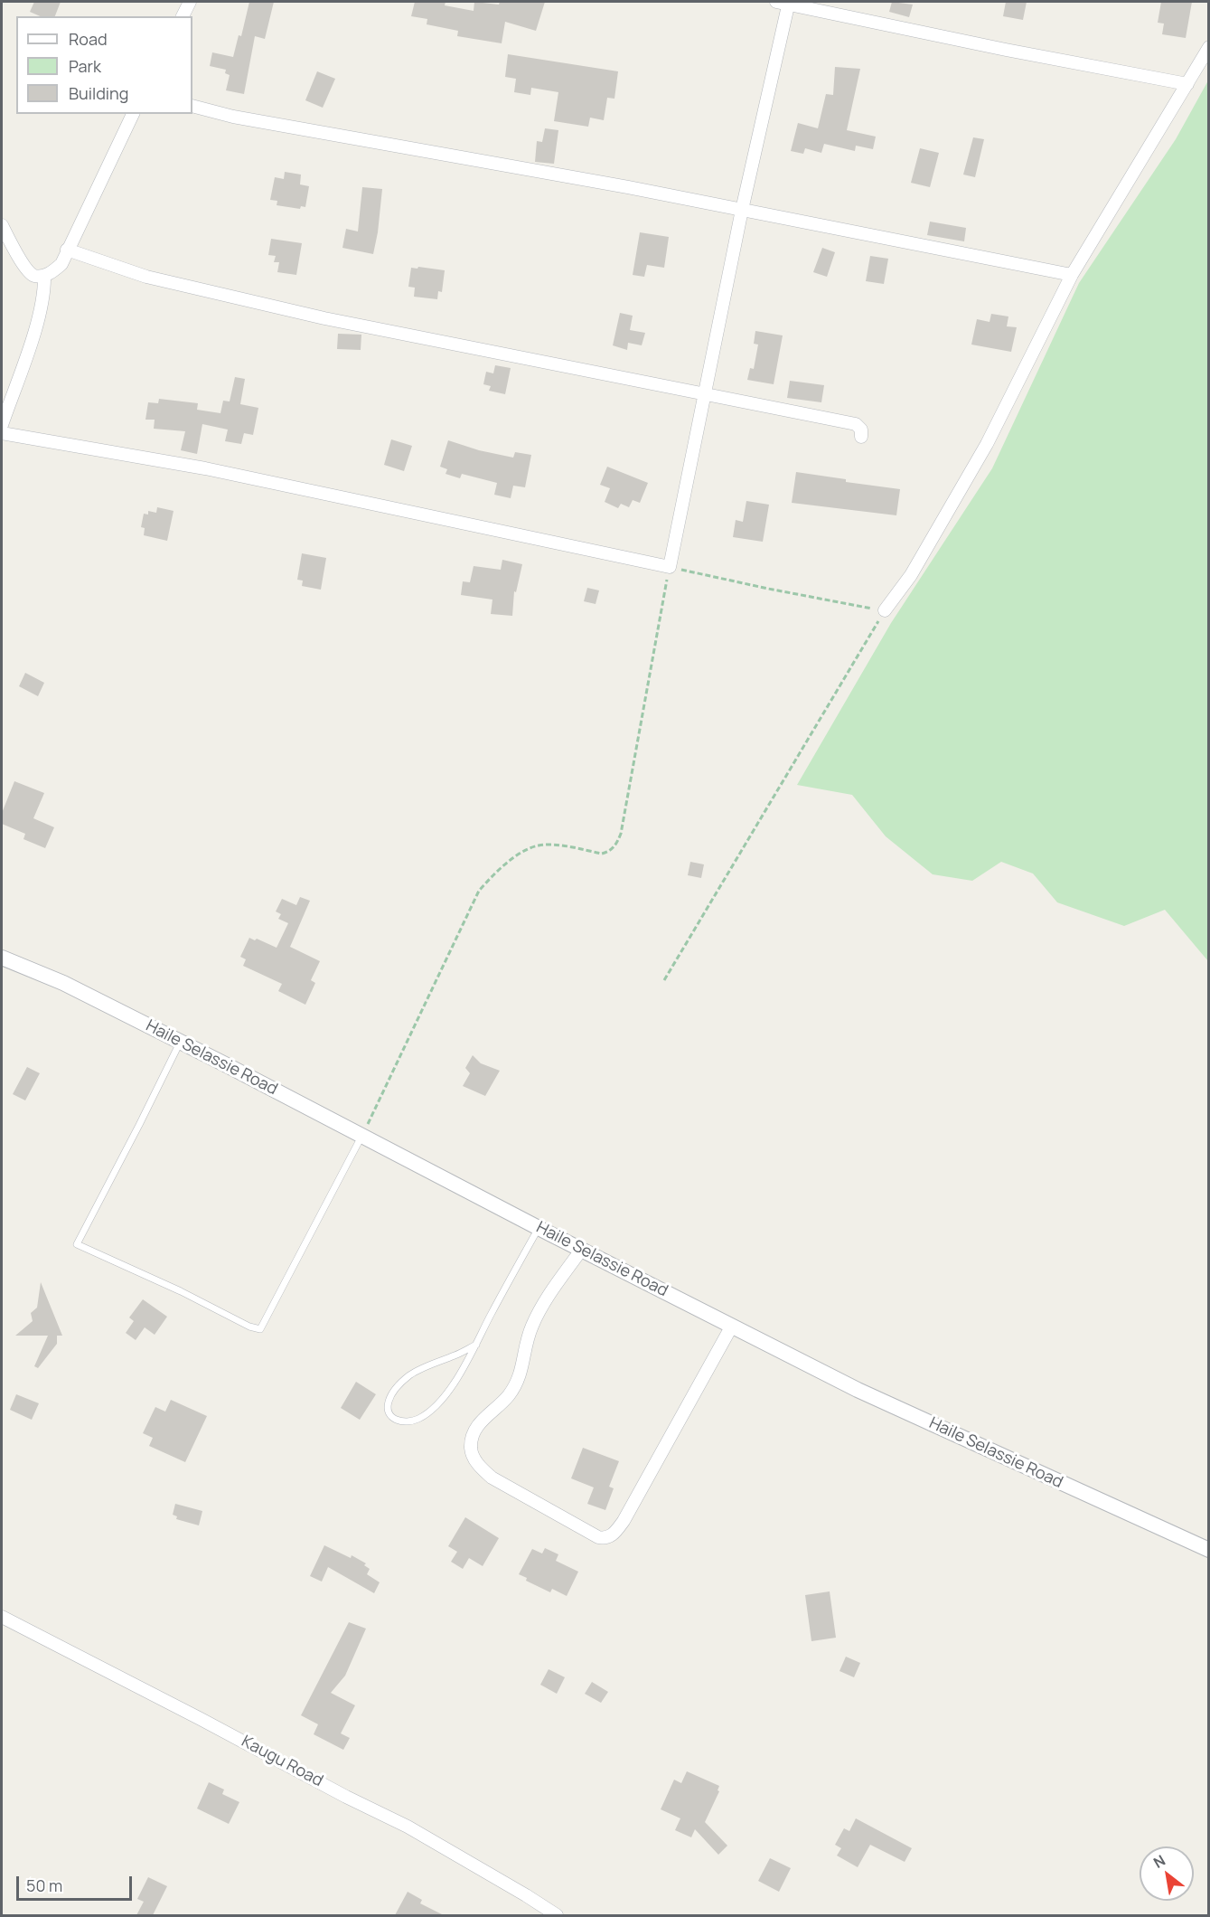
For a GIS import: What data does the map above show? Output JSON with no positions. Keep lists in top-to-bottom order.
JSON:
{
  "streets": {
    "street": ["Haile Selassie Road", "Kaugu Road"]
  },
  "legend": ["Road", "Park", "Building"],
  "scale_bar": "50 m",
  "north": "top left"
}
